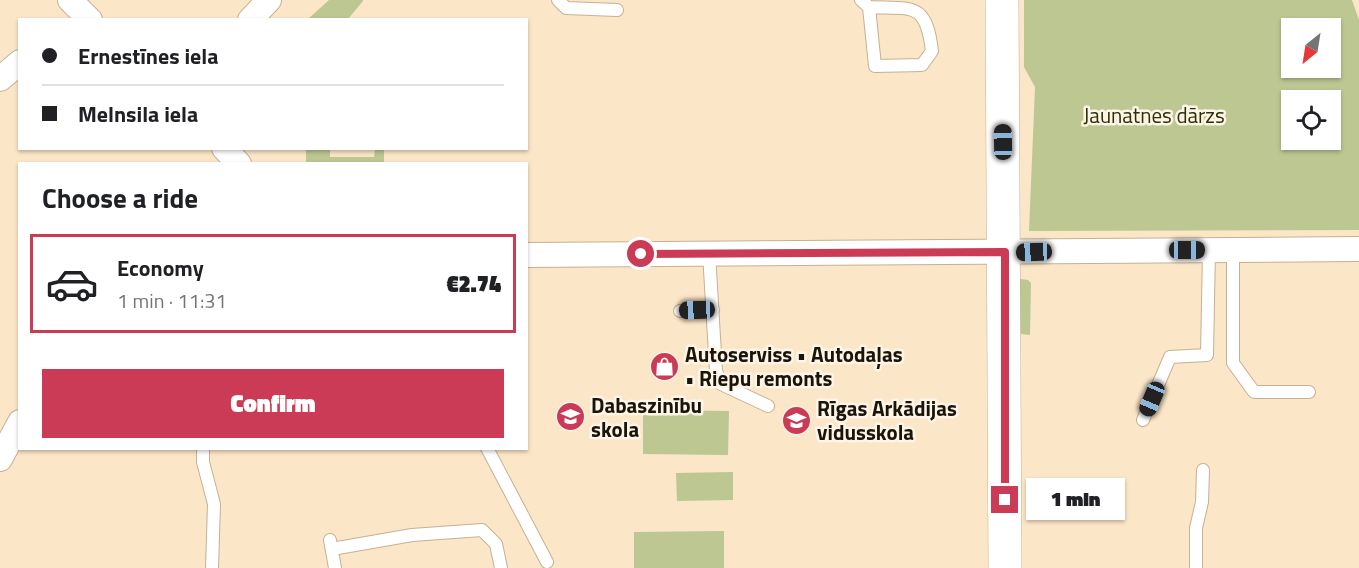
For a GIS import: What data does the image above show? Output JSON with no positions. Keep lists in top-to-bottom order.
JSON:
{
  "parks": ["Jaunatnes dārzs"],
  "places": {
    "shop": ["Autoserviss • Autodaļas • Riepu remonts"],
    "school or university": ["Dabaszinību skola", "Rīgas Arkādijas vidusskola"]
  },
  "north": "bottom left",
  "page": {
    "banner": ["Ernestīnes iela", "Melnsila iela"],
    "heading": "Choose a ride",
    "list": [
      {
        "name": "Economy",
        "note": "1 min · 11:31",
        "value": "€2.74"
      }
    ],
    "buttons": "Confirm",
    "bubble": "1 min"
  }
}
